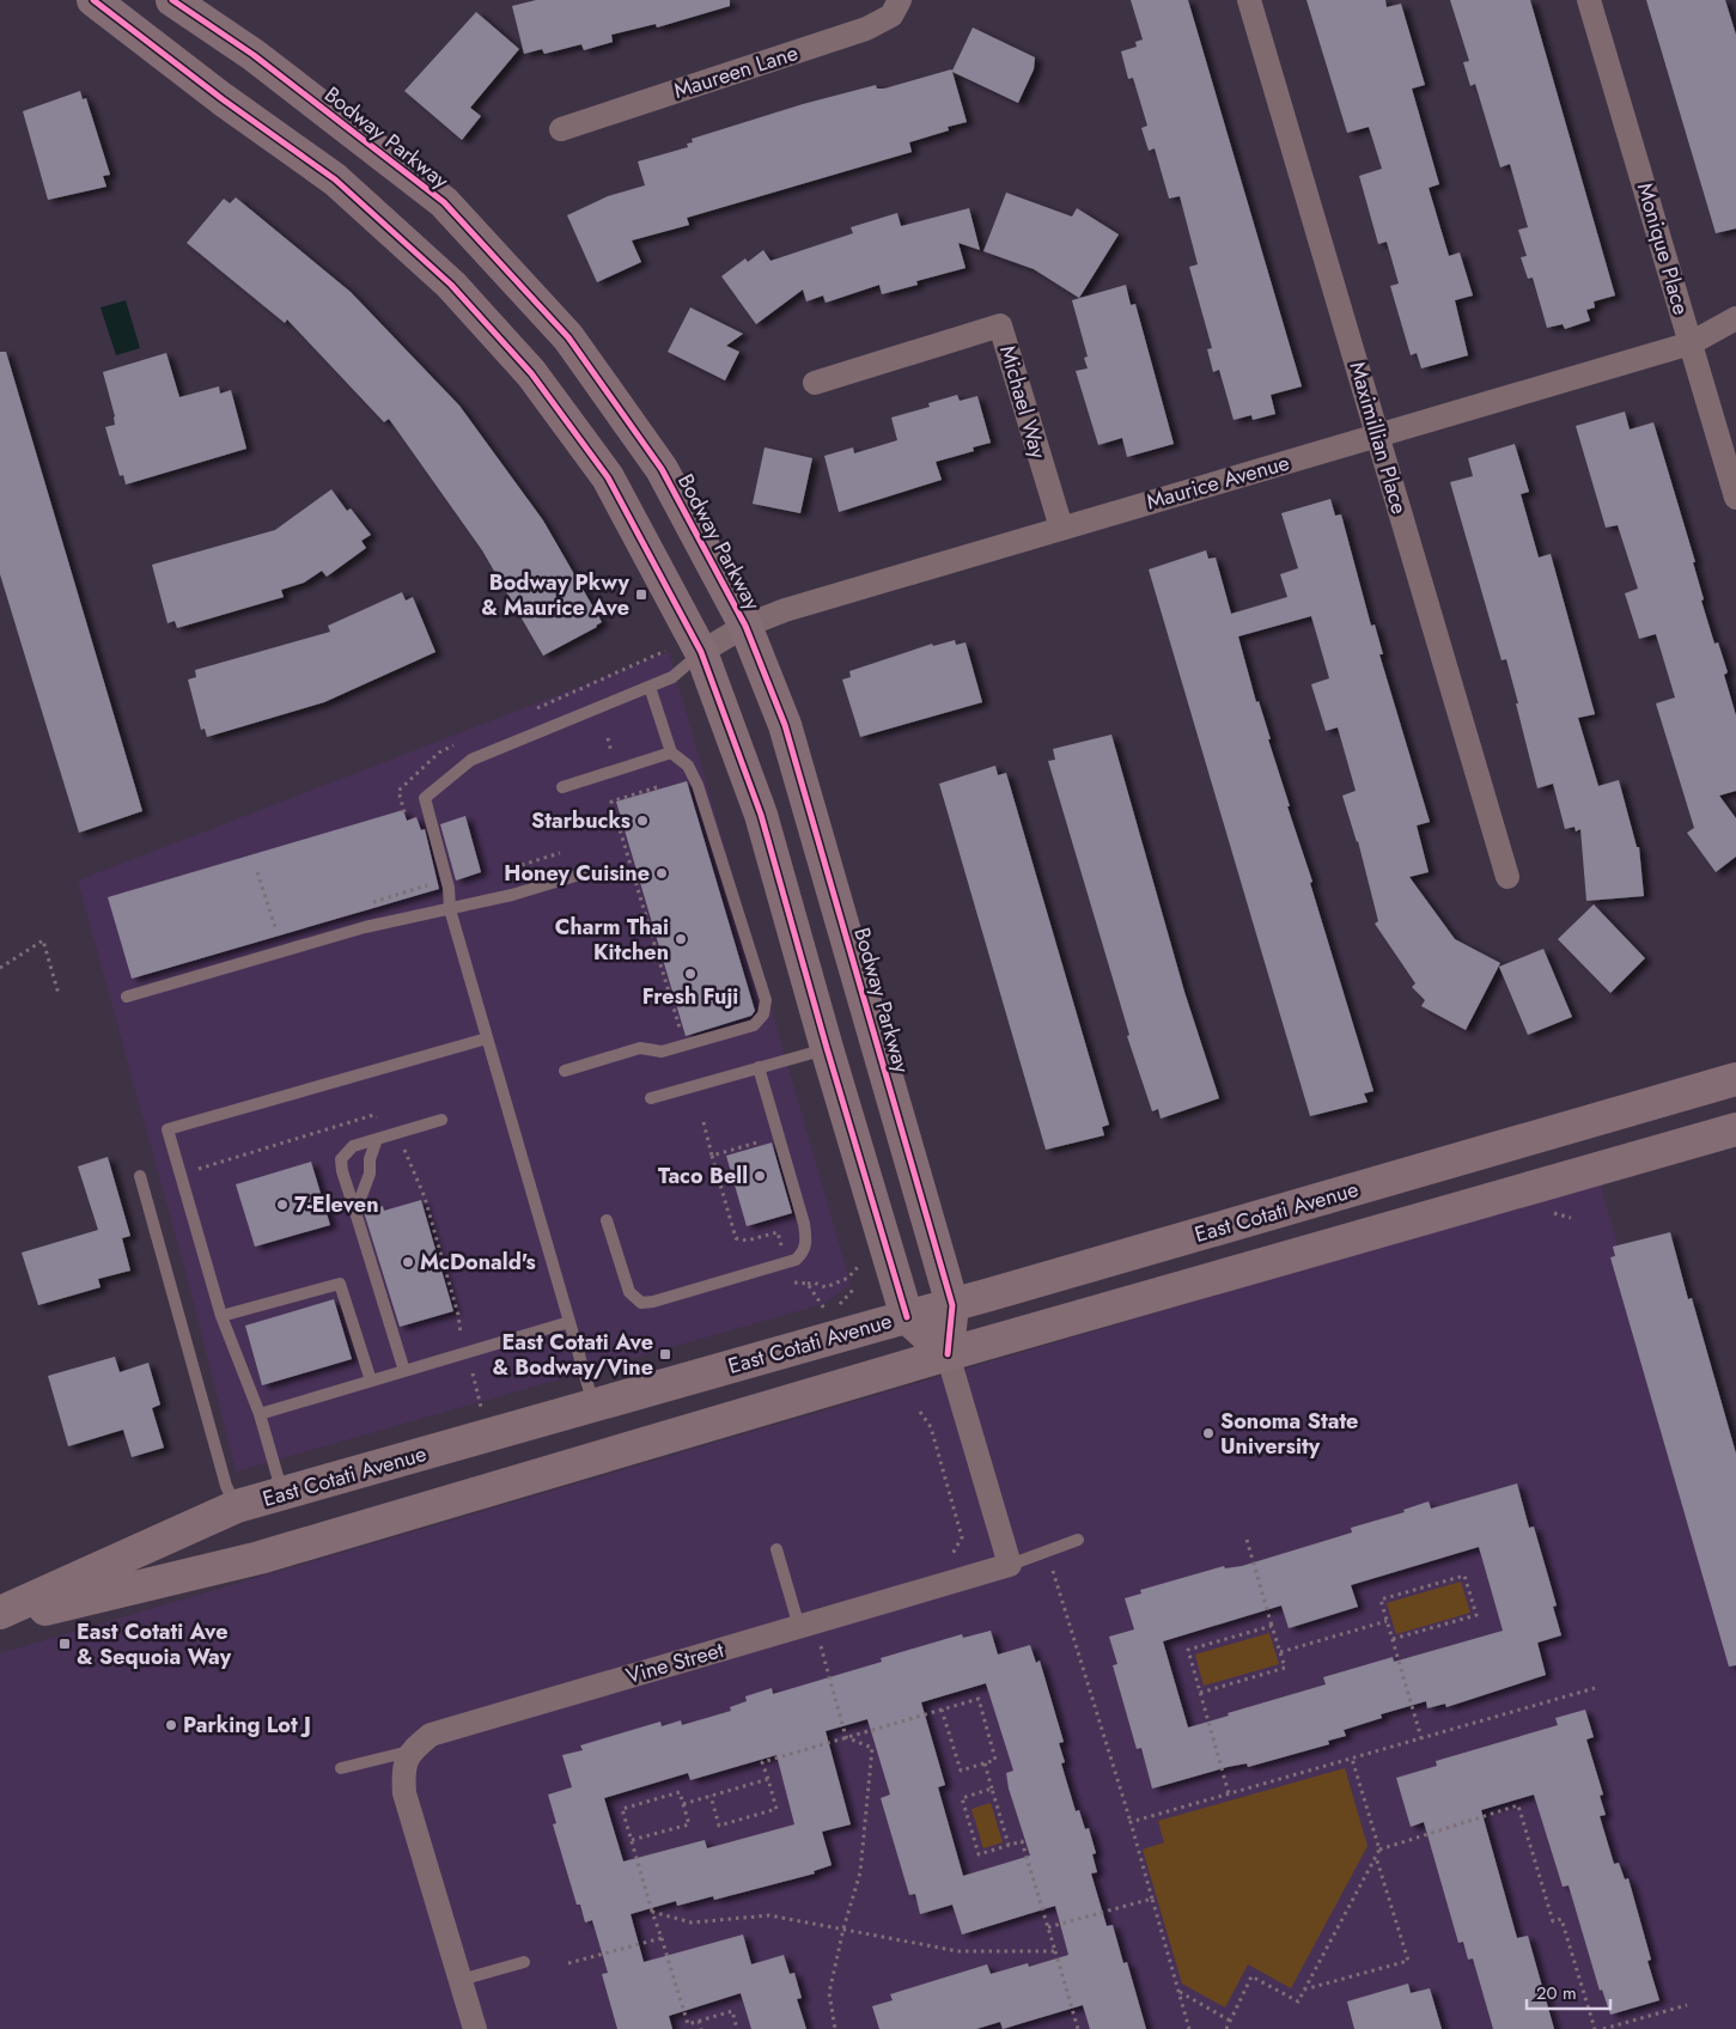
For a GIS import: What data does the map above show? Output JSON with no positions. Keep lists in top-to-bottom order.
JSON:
{
  "streets": {
    "main road": ["Bodway Parkway", "East Cotati Avenue"],
    "street": [
      "Maureen Lane",
      "Monique Place",
      "Michael Way",
      "Maximillian Place",
      "Maurice Avenue",
      "Vine Street"
    ]
  },
  "crossings": [
    ["Bodway Parkway", "Maurice Avenue"],
    ["Bodway Parkway", "East Cotati Avenue"],
    ["Monique Place", "Maurice Avenue"],
    ["Michael Way", "Maurice Avenue"],
    ["Maximillian Place", "Maurice Avenue"]
  ],
  "places": {
    "transit": ["Bodway Pkwy & Maurice Ave", "East Cotati Ave & Bodway/Vine", "East Cotati Ave & Sequoia Way"],
    "other": [
      "Starbucks",
      "Honey Cuisine",
      "Charm Thai Kitchen",
      "Fresh Fuji",
      "Taco Bell",
      "7-Eleven",
      "McDonald's",
      "Sonoma State University",
      "Parking Lot J"
    ]
  },
  "scale_bar": "20 m"
}
